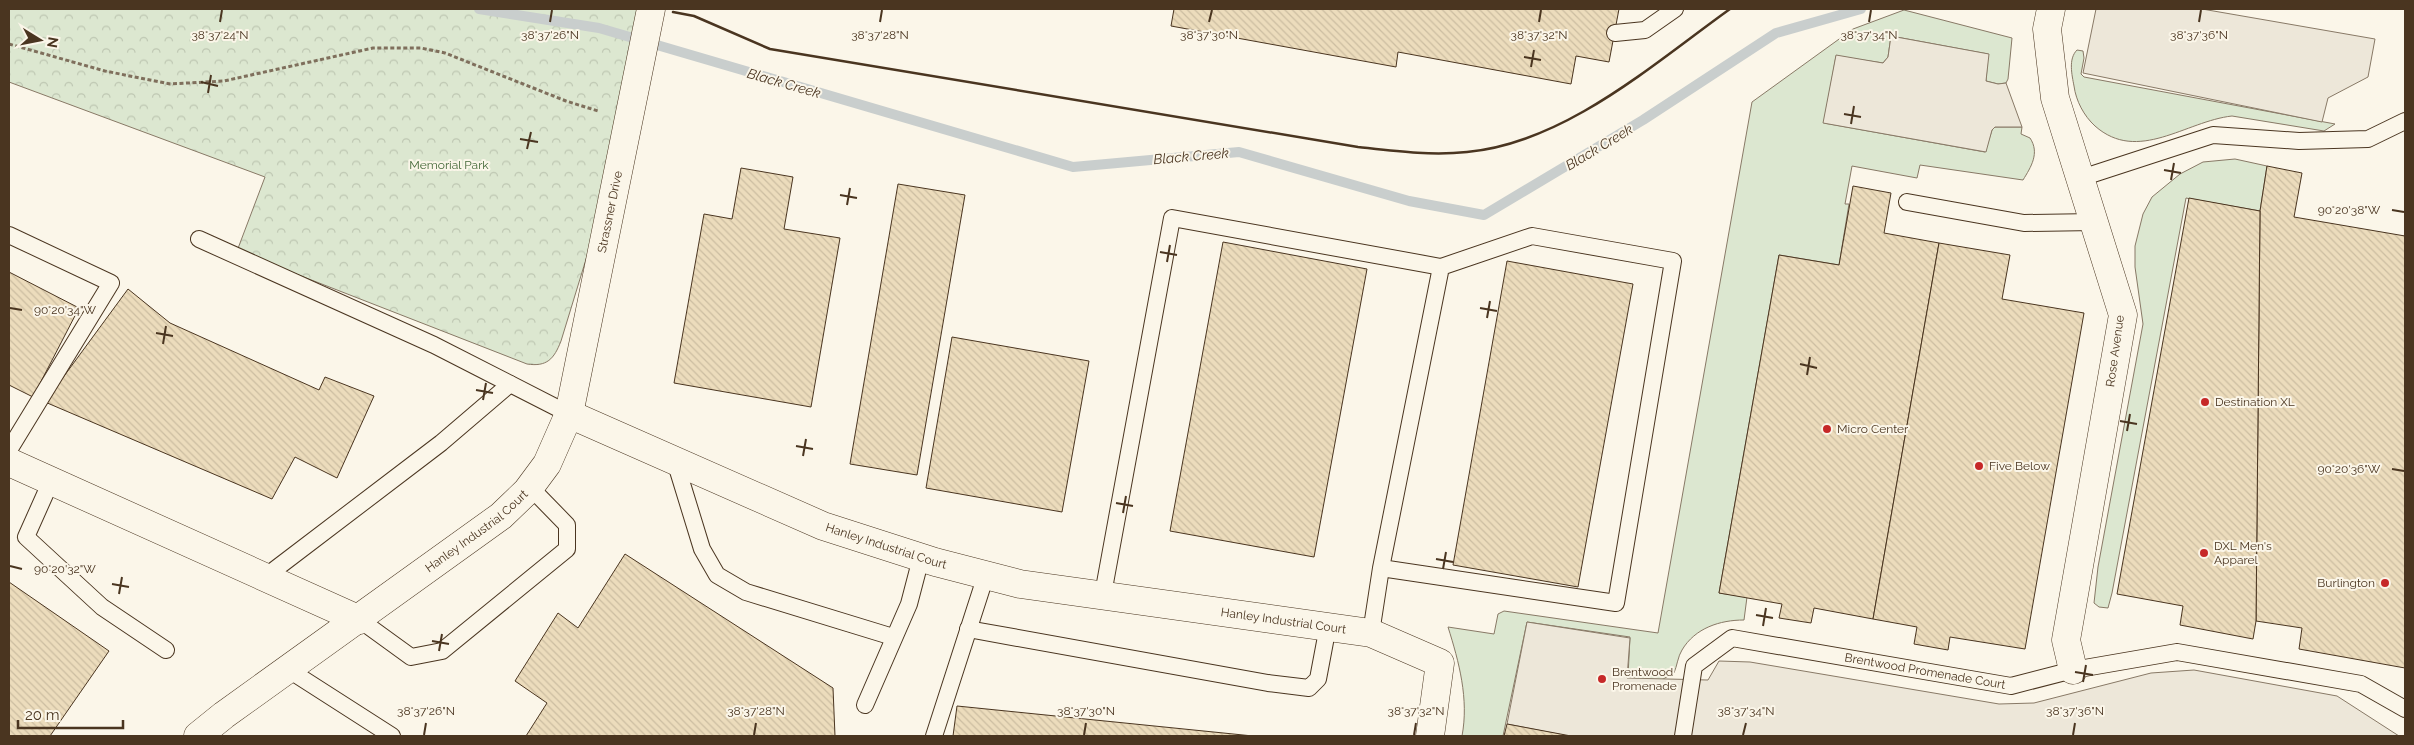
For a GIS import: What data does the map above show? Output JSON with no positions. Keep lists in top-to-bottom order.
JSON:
{
  "streets": {
    "street": ["Strassner Drive", "Rose Avenue", "Hanley Industrial Court"],
    "lane": ["Brentwood Promenade Court"]
  },
  "crossings": [
    ["Strassner Drive", "Hanley Industrial Court"],
    ["Rose Avenue", "Brentwood Promenade Court"]
  ],
  "water": ["Black Creek"],
  "parks": ["Memorial Park"],
  "places": [
    "Destination XL",
    "Micro Center",
    "Five Below",
    "DXL Men's Apparel",
    "Burlington",
    "Brentwood Promenade"
  ],
  "scale_bar": "20 m",
  "north": "right",
  "coordinates": [
    "38°37'24\"N",
    "38°37'26\"N",
    "38°37'28\"N",
    "38°37'30\"N",
    "38°37'32\"N",
    "38°37'34\"N",
    "38°37'36\"N",
    "90°20'38\"W",
    "90°20'34\"W",
    "90°20'36\"W",
    "90°20'32\"W"
  ]
}
